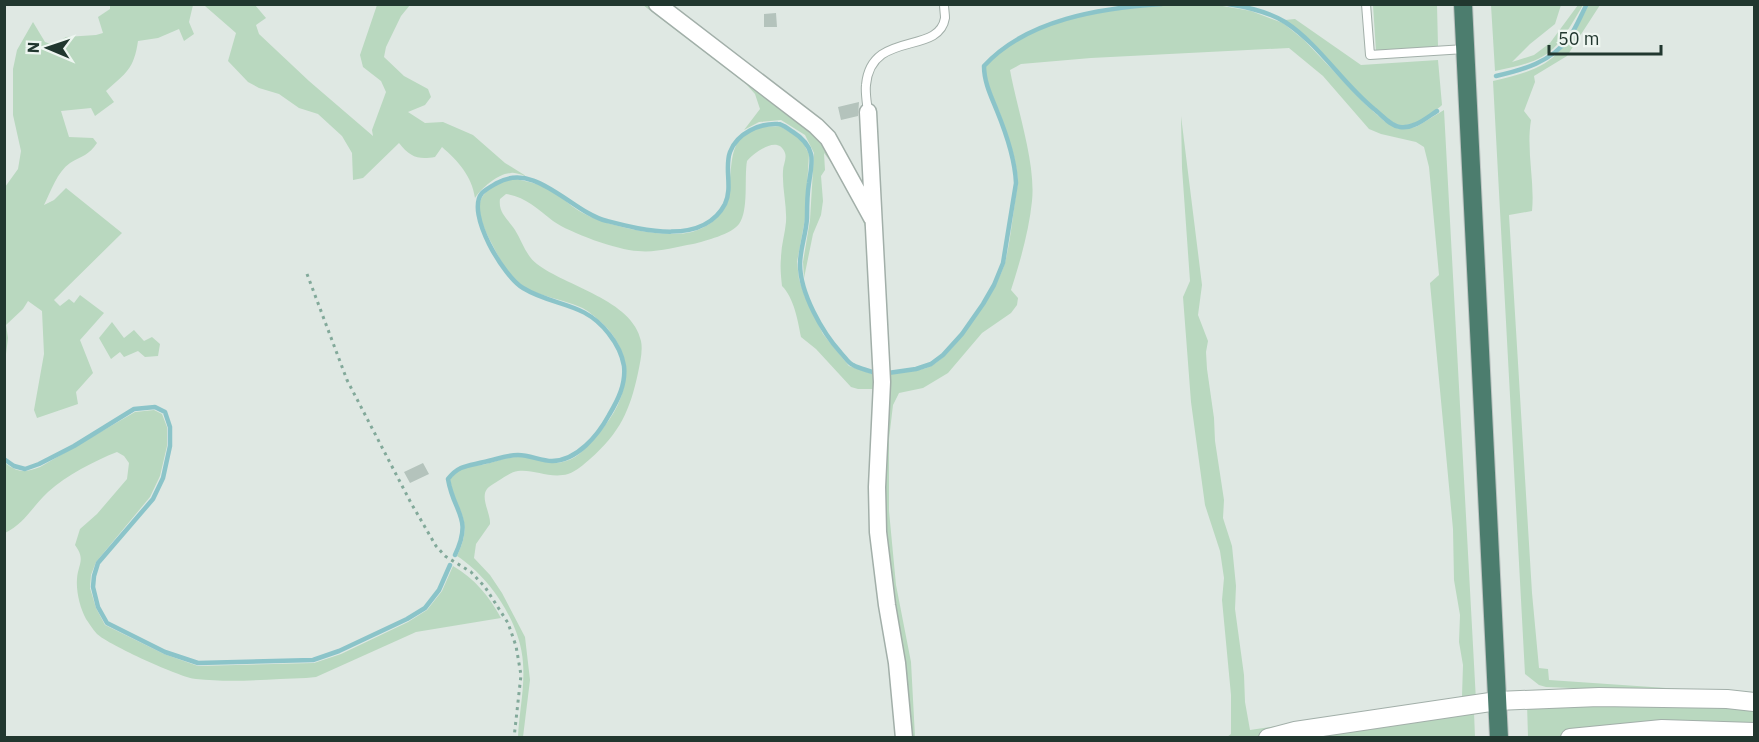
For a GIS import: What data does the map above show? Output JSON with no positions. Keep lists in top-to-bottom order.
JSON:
{
  "scale_bar": "50 m",
  "north": "left"
}
